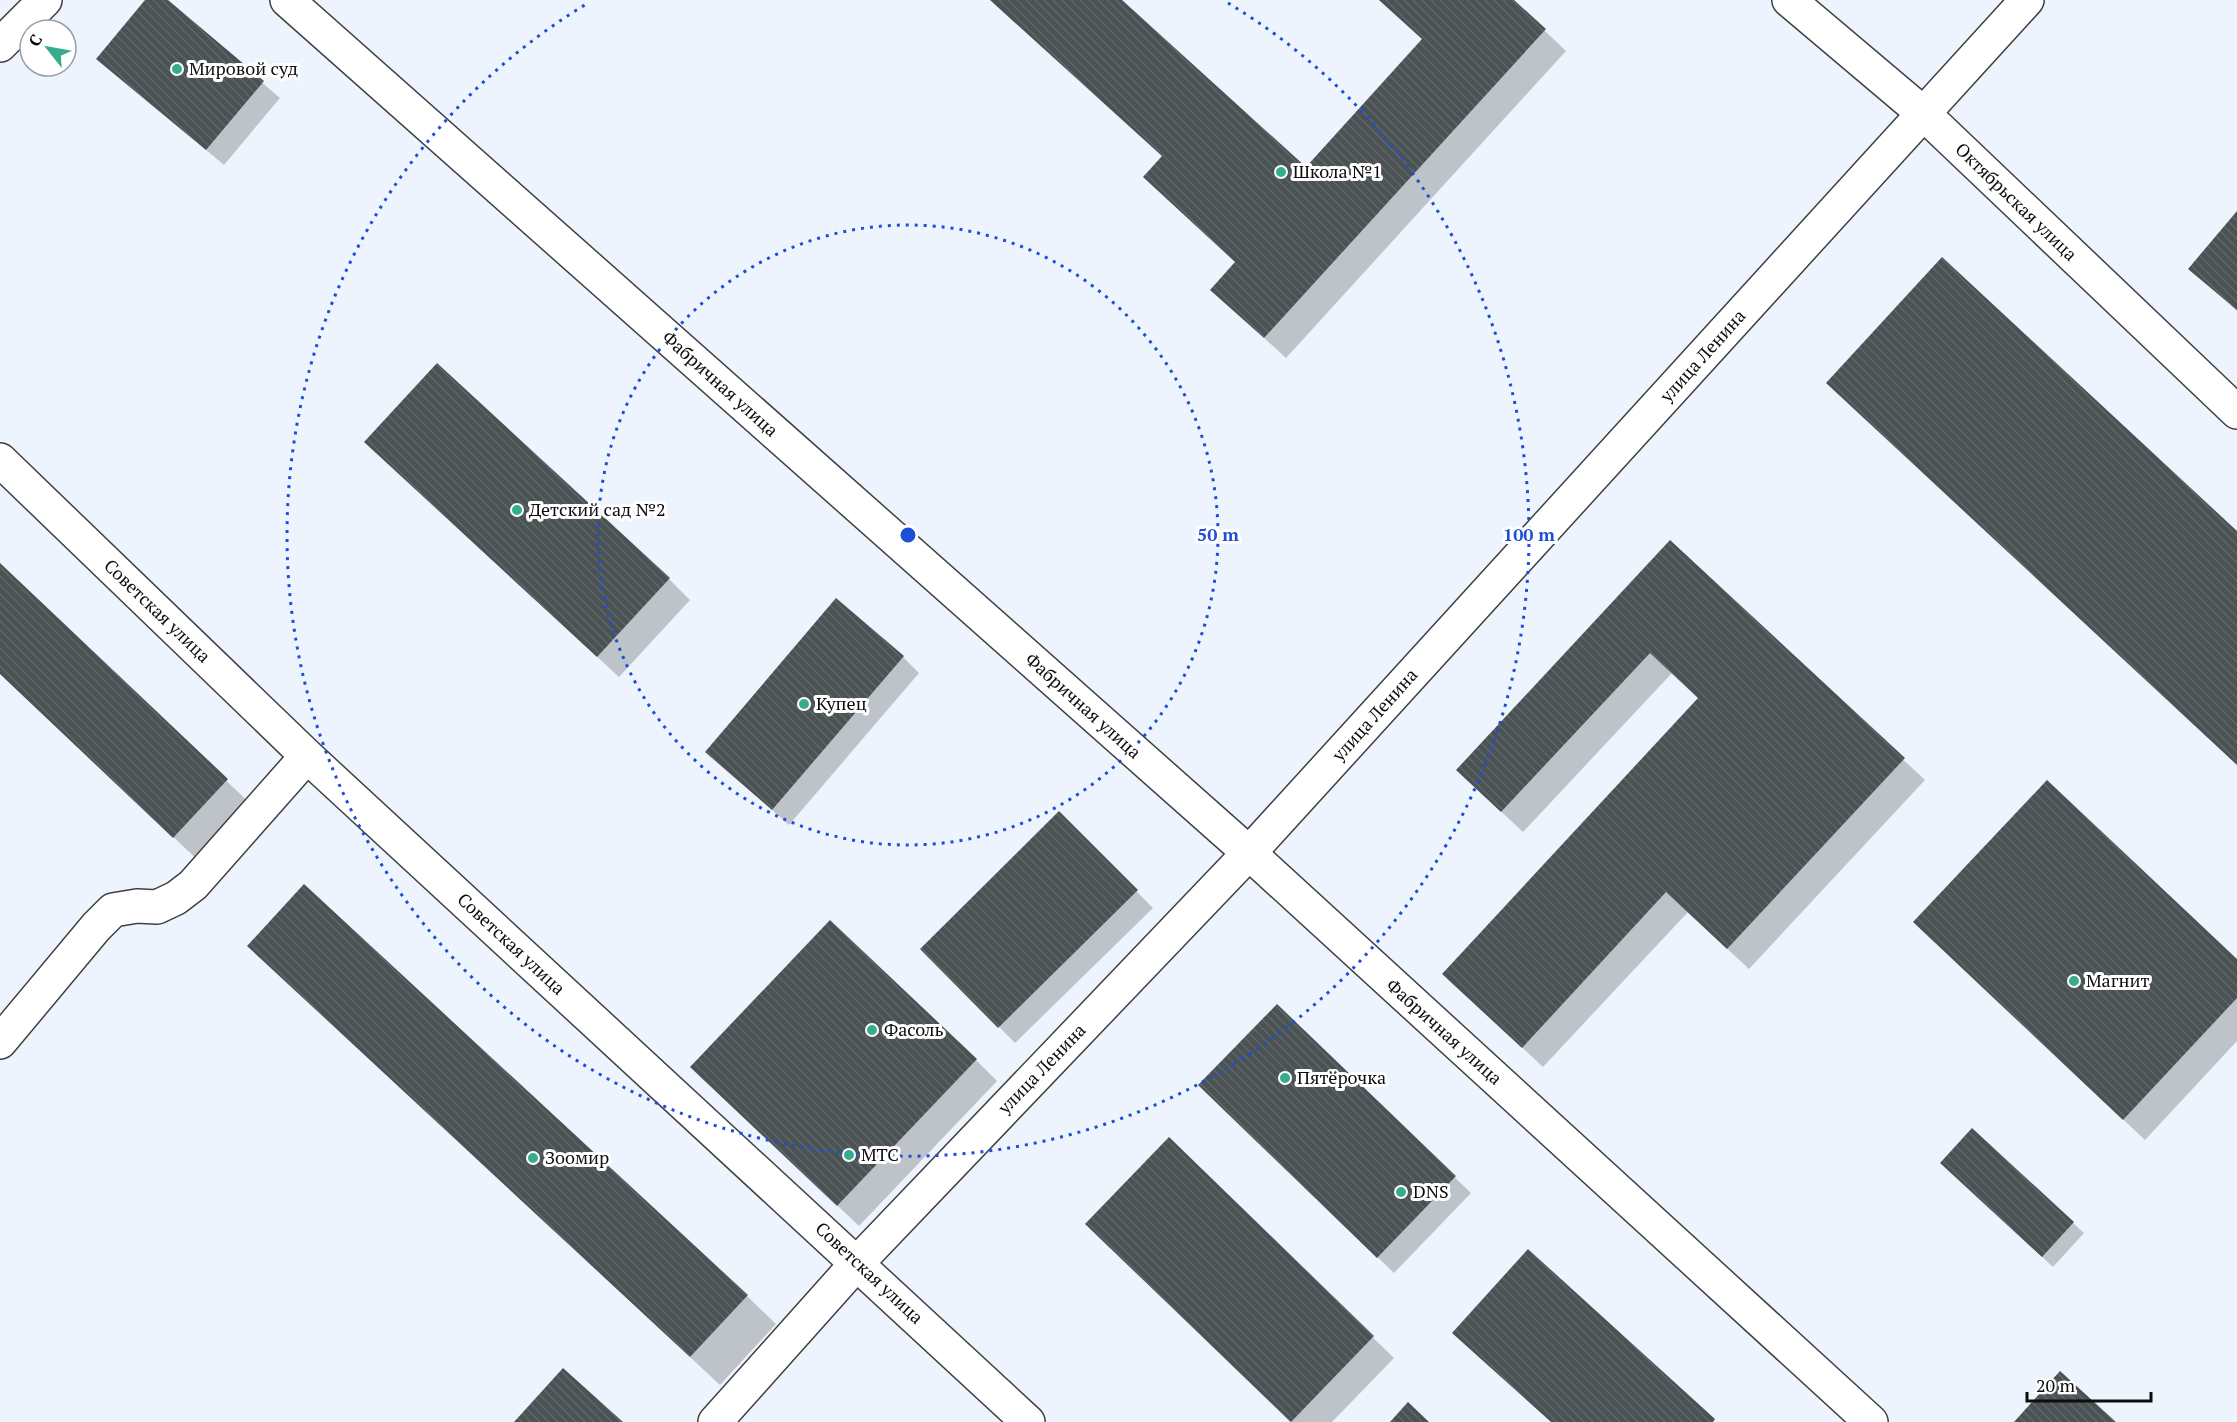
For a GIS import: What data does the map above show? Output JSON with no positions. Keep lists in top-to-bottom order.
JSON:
{
  "streets": {
    "street": [
      "Октябрьская улица",
      "улица Ленина",
      "Фабричная улица",
      "Советская улица"
    ]
  },
  "crossings": [
    ["Октябрьская улица", "улица Ленина"],
    ["улица Ленина", "Фабричная улица"],
    ["улица Ленина", "Советская улица"]
  ],
  "places": [
    "Мировой суд",
    "Школа №1",
    "Детский сад №2",
    "Купец",
    "Магнит",
    "Фасоль",
    "Пятёрочка",
    "МТС",
    "Зоомир",
    "DNS"
  ],
  "scale_bar": "20 m",
  "north": "top left",
  "rings": ["50 m", "100 m"]
}
